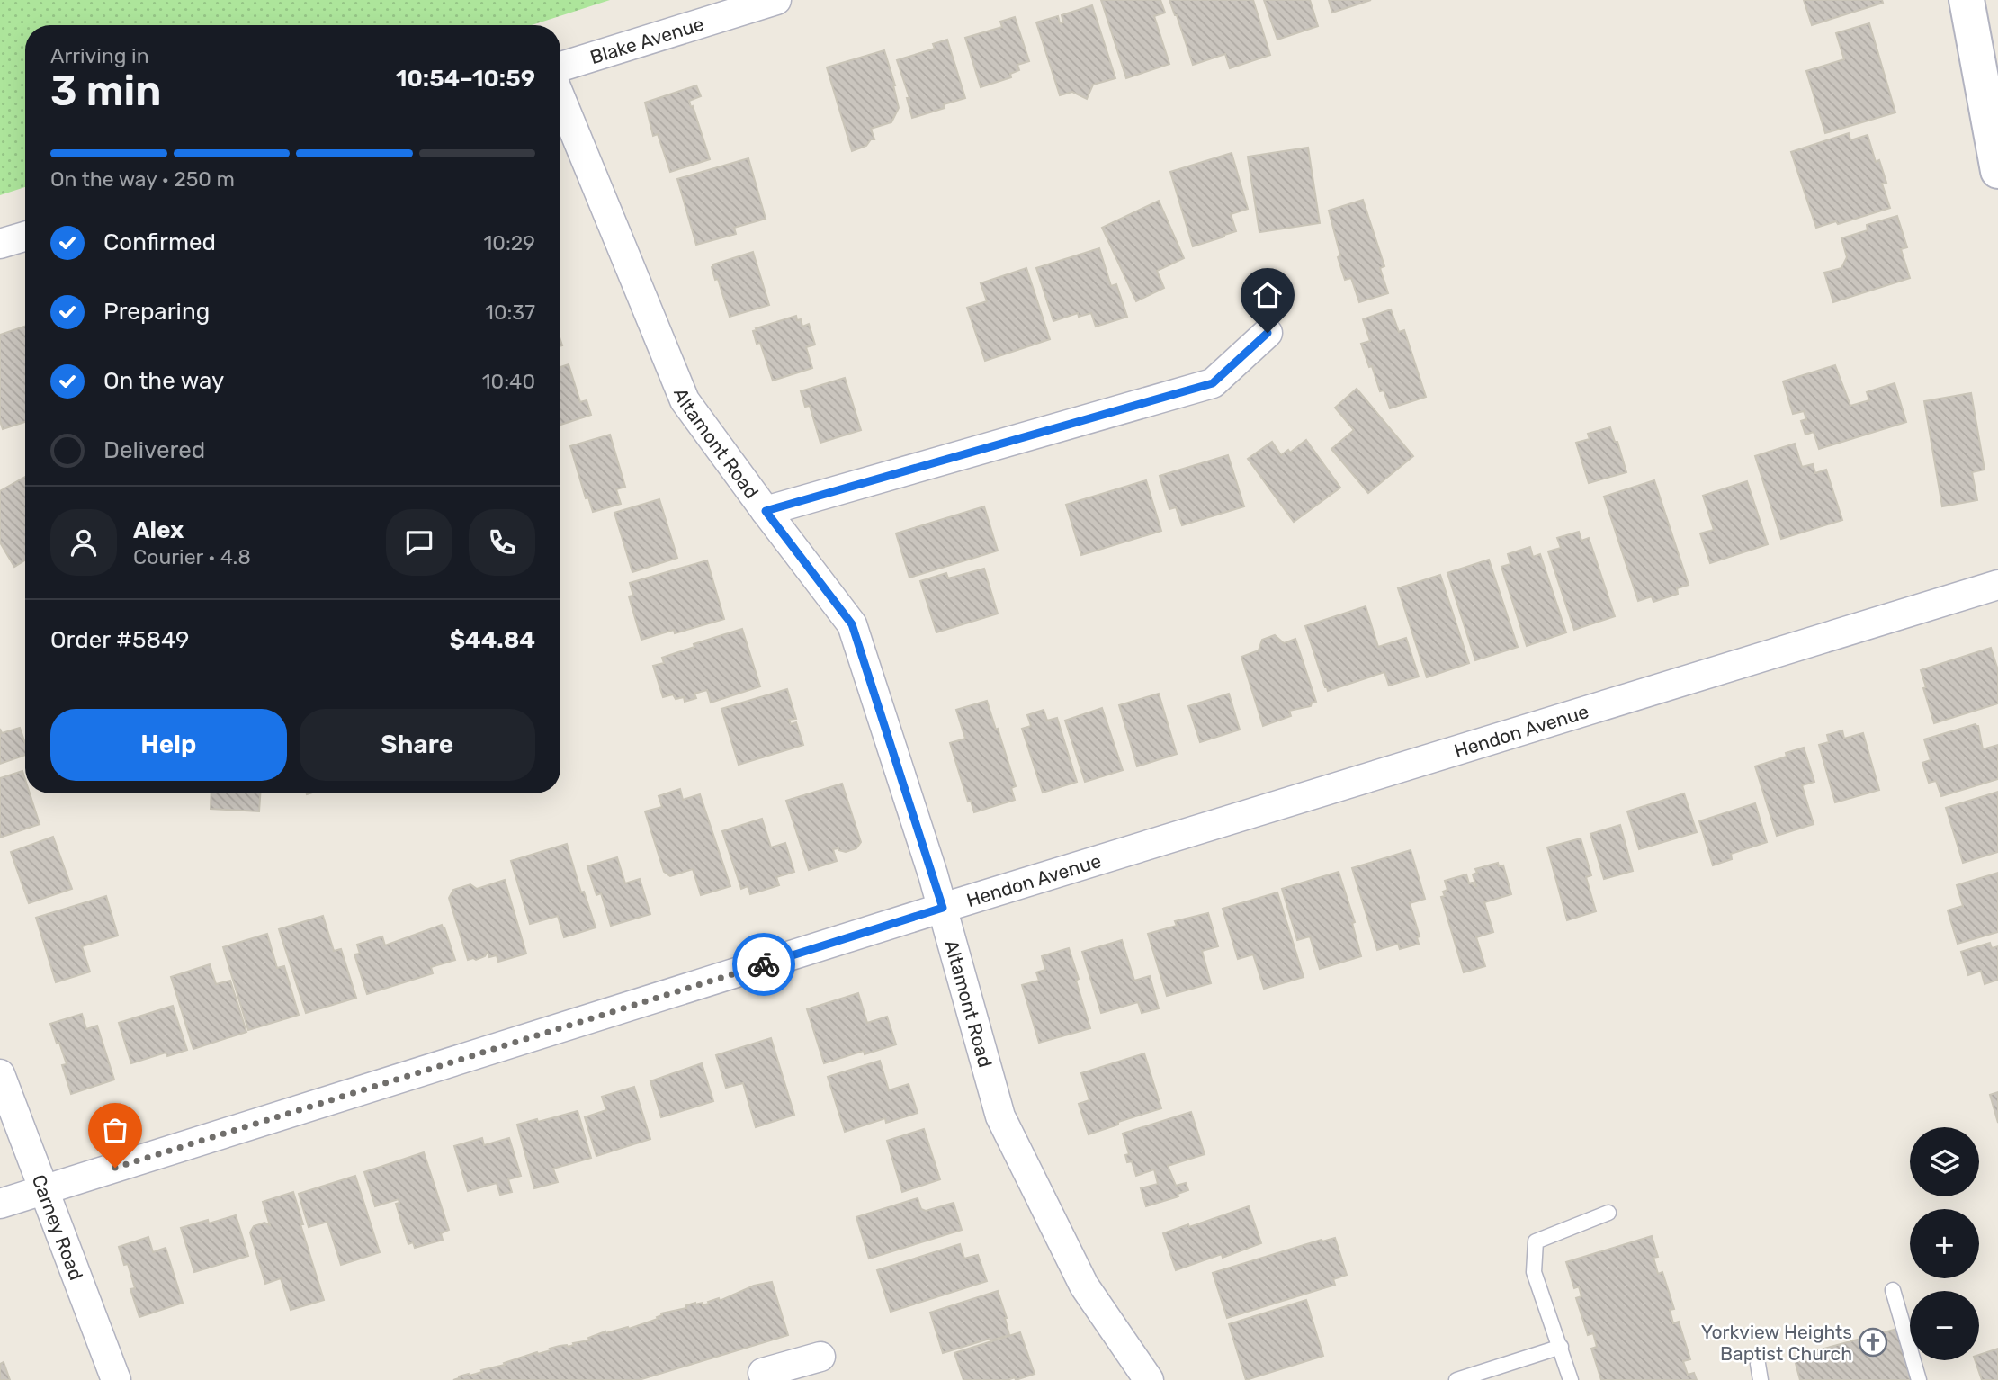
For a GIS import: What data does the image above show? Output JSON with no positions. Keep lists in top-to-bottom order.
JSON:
{
  "streets": {
    "street": [
      "Blake Avenue",
      "Altamont Road",
      "Hendon Avenue",
      "Carney Road"
    ]
  },
  "crossings": [
    ["Altamont Road", "Hendon Avenue"],
    ["Hendon Avenue", "Carney Road"]
  ],
  "places": {
    "church": ["Yorkview Heights Baptist Church"]
  },
  "page": {
    "heading": ["3 min", "Arriving in", "10:54–10:59"],
    "panel": [
      "Alex",
      "Courier · 4.8",
      "Order #5849",
      "$44.84"
    ],
    "bar": "On the way · 250 m",
    "list": [
      ["Confirmed", "10:29"],
      ["Preparing", "10:37"],
      ["On the way", "10:40"],
      "Delivered"
    ],
    "buttons": ["Help", "Share"],
    "map_buttons": ["+", "−"]
  }
}
